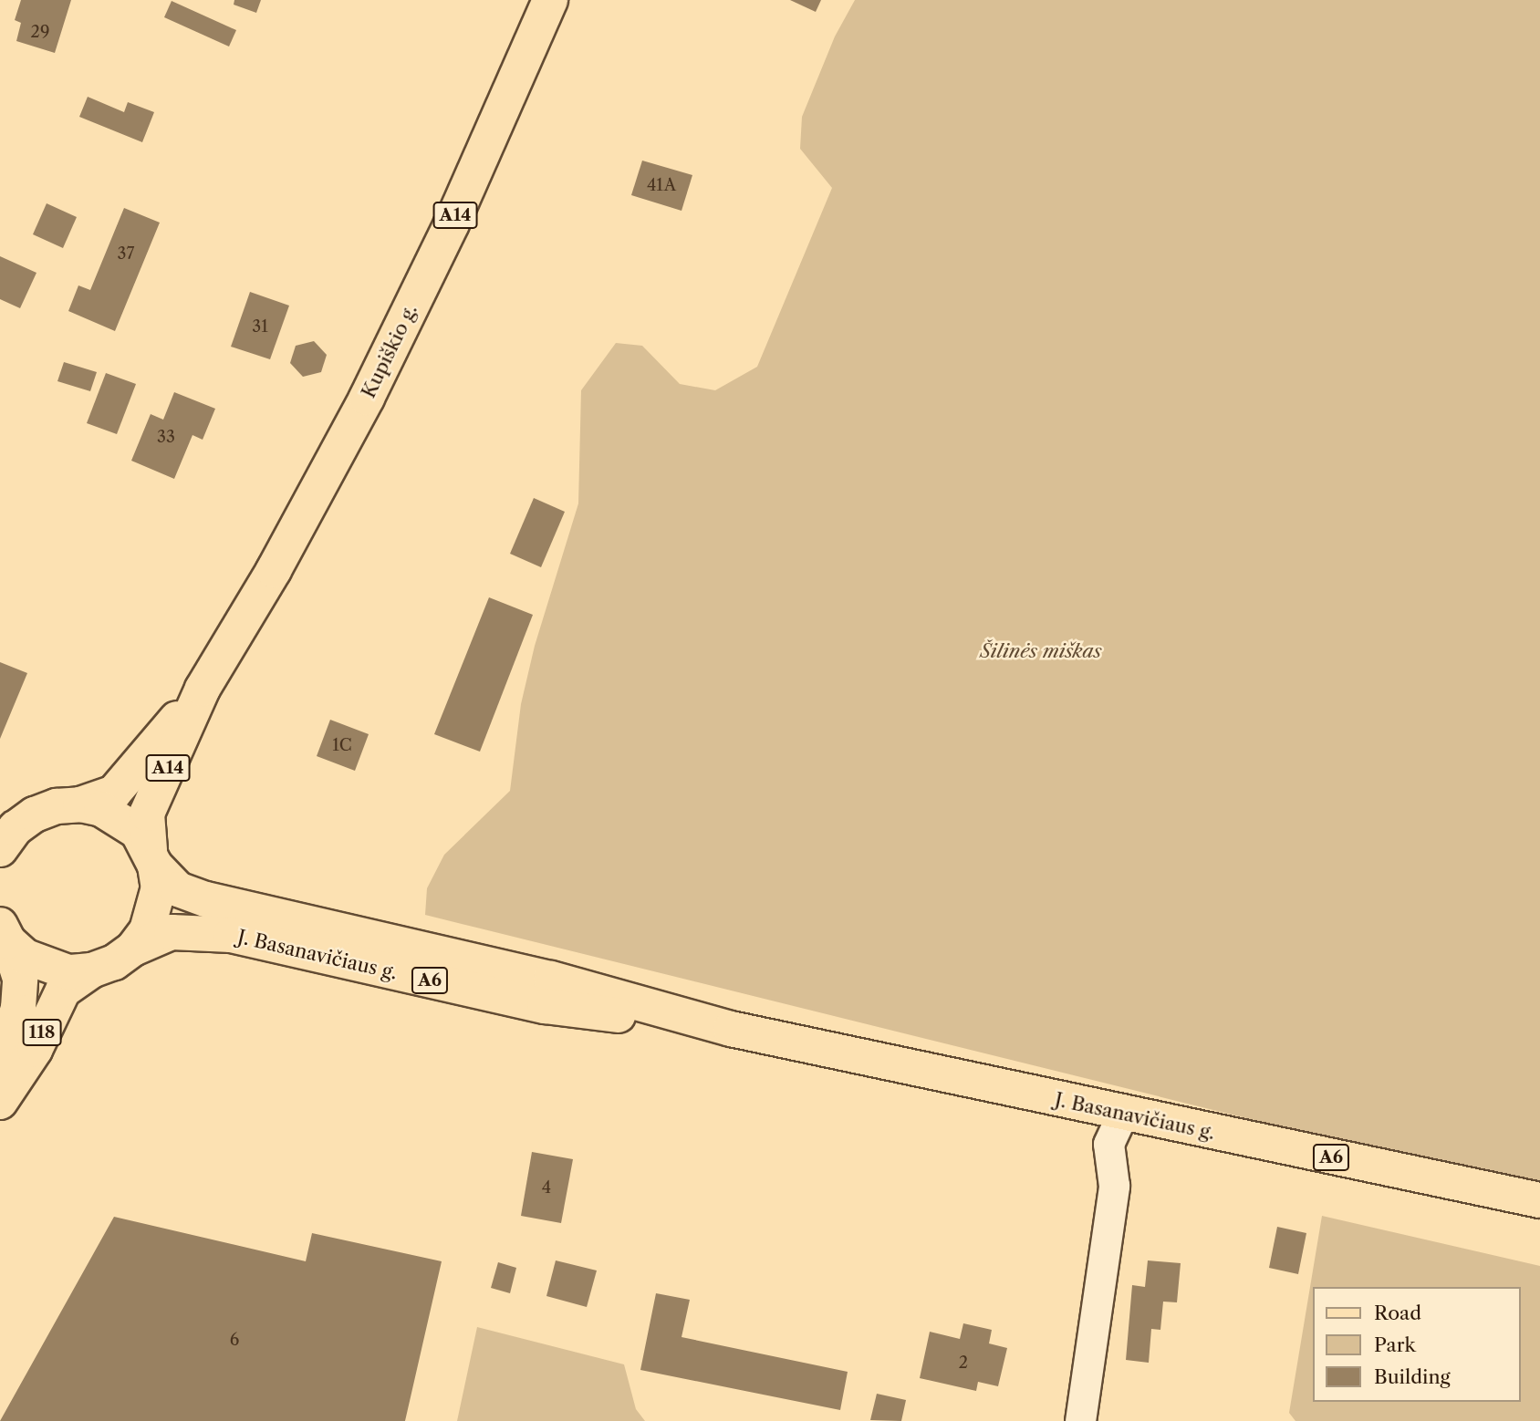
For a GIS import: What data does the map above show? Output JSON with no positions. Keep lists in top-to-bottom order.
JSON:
{
  "streets": {
    "main road": [
      "A14",
      "Kupiškio g.",
      "J. Basanavičiaus g.",
      "A6",
      "118"
    ]
  },
  "crossings": [
    ["Kupiškio g.", "J. Basanavičiaus g."],
    ["J. Basanavičiaus g.", "118"]
  ],
  "parks": ["Šilinės miškas"],
  "house_numbers": [
    "29",
    "41A",
    "37",
    "31",
    "33",
    "1C",
    "4",
    "6",
    "2"
  ],
  "legend": ["Road", "Park", "Building"]
}
